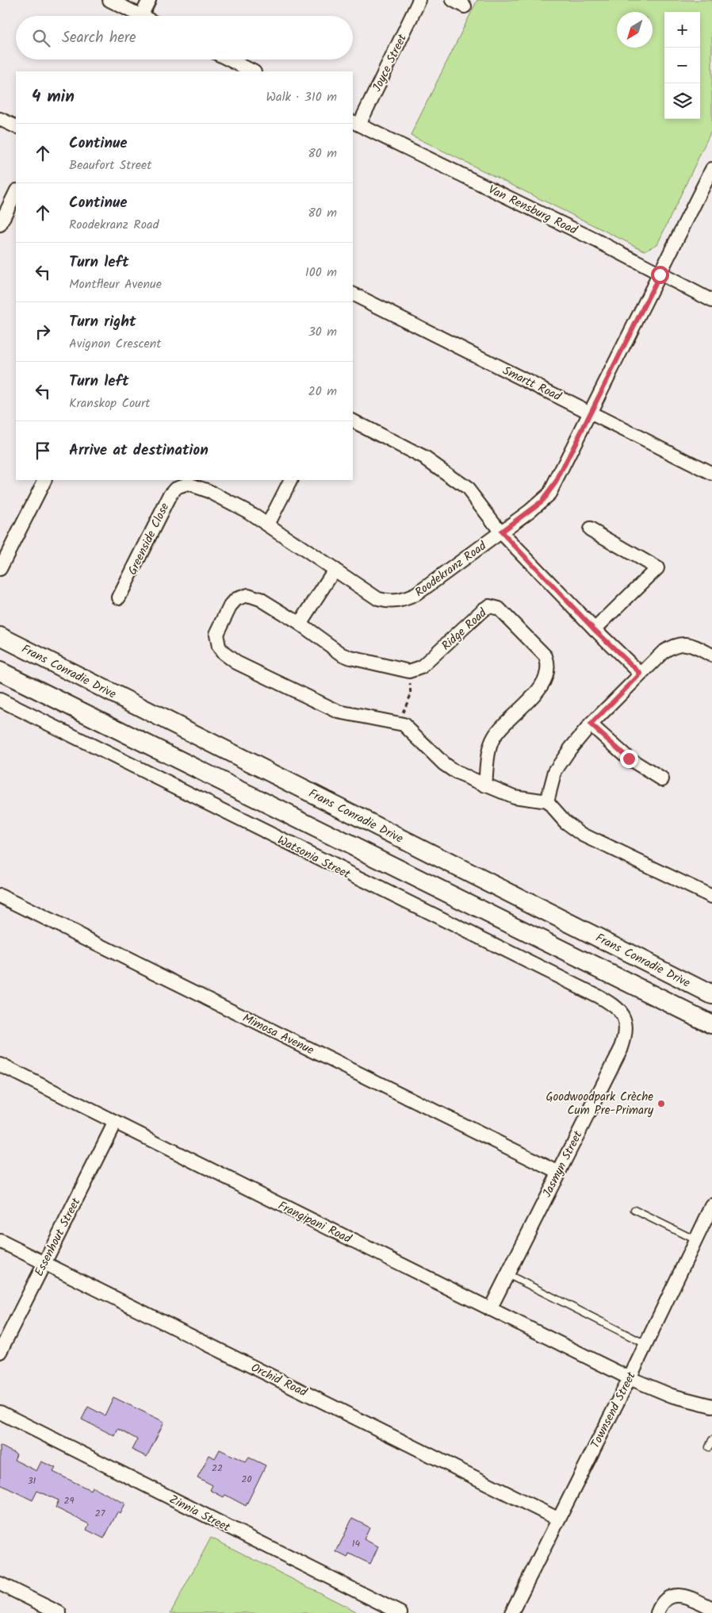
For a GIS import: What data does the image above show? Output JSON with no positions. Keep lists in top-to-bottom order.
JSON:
{
  "streets": {
    "main road": ["Frans Conradie Drive"],
    "street": [
      "Joyce Street",
      "Van Rensburg Road",
      "Smartt Road",
      "Greenside Close",
      "Roodekranz Road",
      "Ridge Road",
      "Watsonia Street",
      "Mimosa Avenue",
      "Jasmyn Street",
      "Frangipani Road",
      "Essenhout Street",
      "Orchid Road",
      "Townsend Street",
      "Zinnia Street"
    ]
  },
  "crossings": [
    ["Joyce Street", "Van Rensburg Road"],
    ["Van Rensburg Road", "Roodekranz Road"],
    ["Smartt Road", "Roodekranz Road"],
    ["Greenside Close", "Roodekranz Road"],
    ["Watsonia Street", "Jasmyn Street"],
    ["Mimosa Avenue", "Jasmyn Street"],
    ["Jasmyn Street", "Frangipani Road"],
    ["Frangipani Road", "Essenhout Street"],
    ["Frangipani Road", "Townsend Street"],
    ["Essenhout Street", "Orchid Road"],
    ["Orchid Road", "Townsend Street"]
  ],
  "places": ["Goodwoodpark Crèche Cum Pre-Primary"],
  "house_numbers": [
    "22",
    "20",
    "31",
    "29",
    "27",
    "14"
  ],
  "north": "bottom left",
  "page": {
    "map_buttons": ["+", "−"],
    "search": "Search here",
    "heading": ["4 min", "Walk · 310 m"],
    "list": [
      ["Continue", "Beaufort Street", "80 m"],
      ["Continue", "Roodekranz Road", "80 m"],
      ["Turn left", "Montfleur Avenue", "100 m"],
      ["Turn right", "Avignon Crescent", "30 m"],
      ["Turn left", "Kranskop Court", "20 m"],
      "Arrive at destination"
    ]
  }
}
